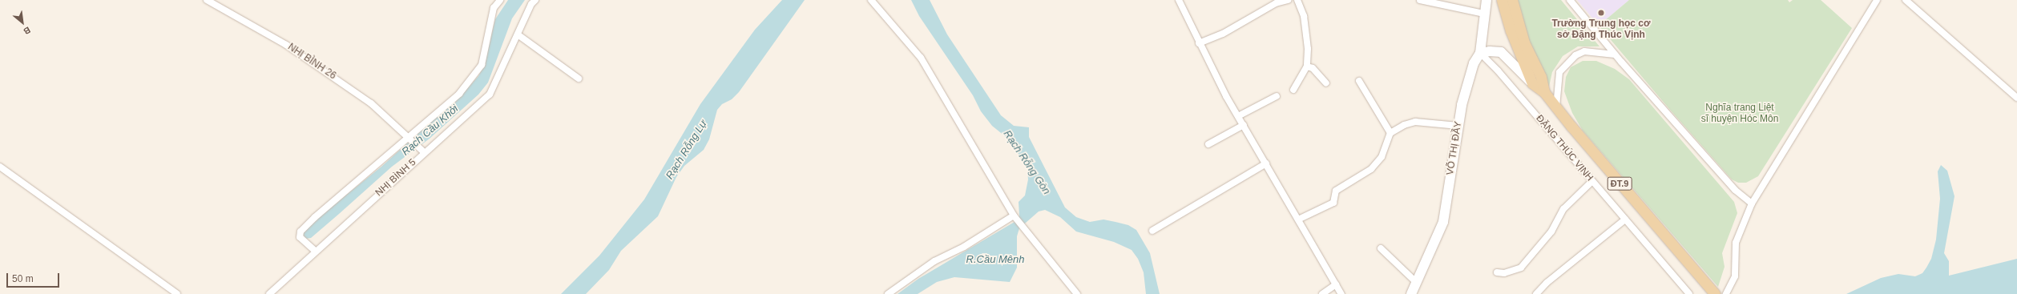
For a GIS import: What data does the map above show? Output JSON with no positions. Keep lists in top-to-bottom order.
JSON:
{
  "streets": {
    "main road": ["ĐT.9"],
    "street": [
      "NHỊ BÌNH 26",
      "VÕ THỊ ĐẦY",
      "ĐẶNG THÚC VỊNH",
      "NHỊ BÌNH 5"
    ]
  },
  "crossings": [
    ["NHỊ BÌNH 26", "NHỊ BÌNH 5"],
    ["VÕ THỊ ĐẦY", "ĐẶNG THÚC VỊNH"]
  ],
  "water": [
    "Rạch Cầu Khởi",
    "Rạch Rỗng Lự",
    "Rạch Rỗng Gòn",
    "R.Cầu Mênh"
  ],
  "parks": ["Nghĩa trang Liệt sĩ huyện Hóc Môn"],
  "places": ["Trường Trung học cơ sở Đặng Thúc Vịnh"],
  "scale_bar": "50 m",
  "north": "bottom right"
}
